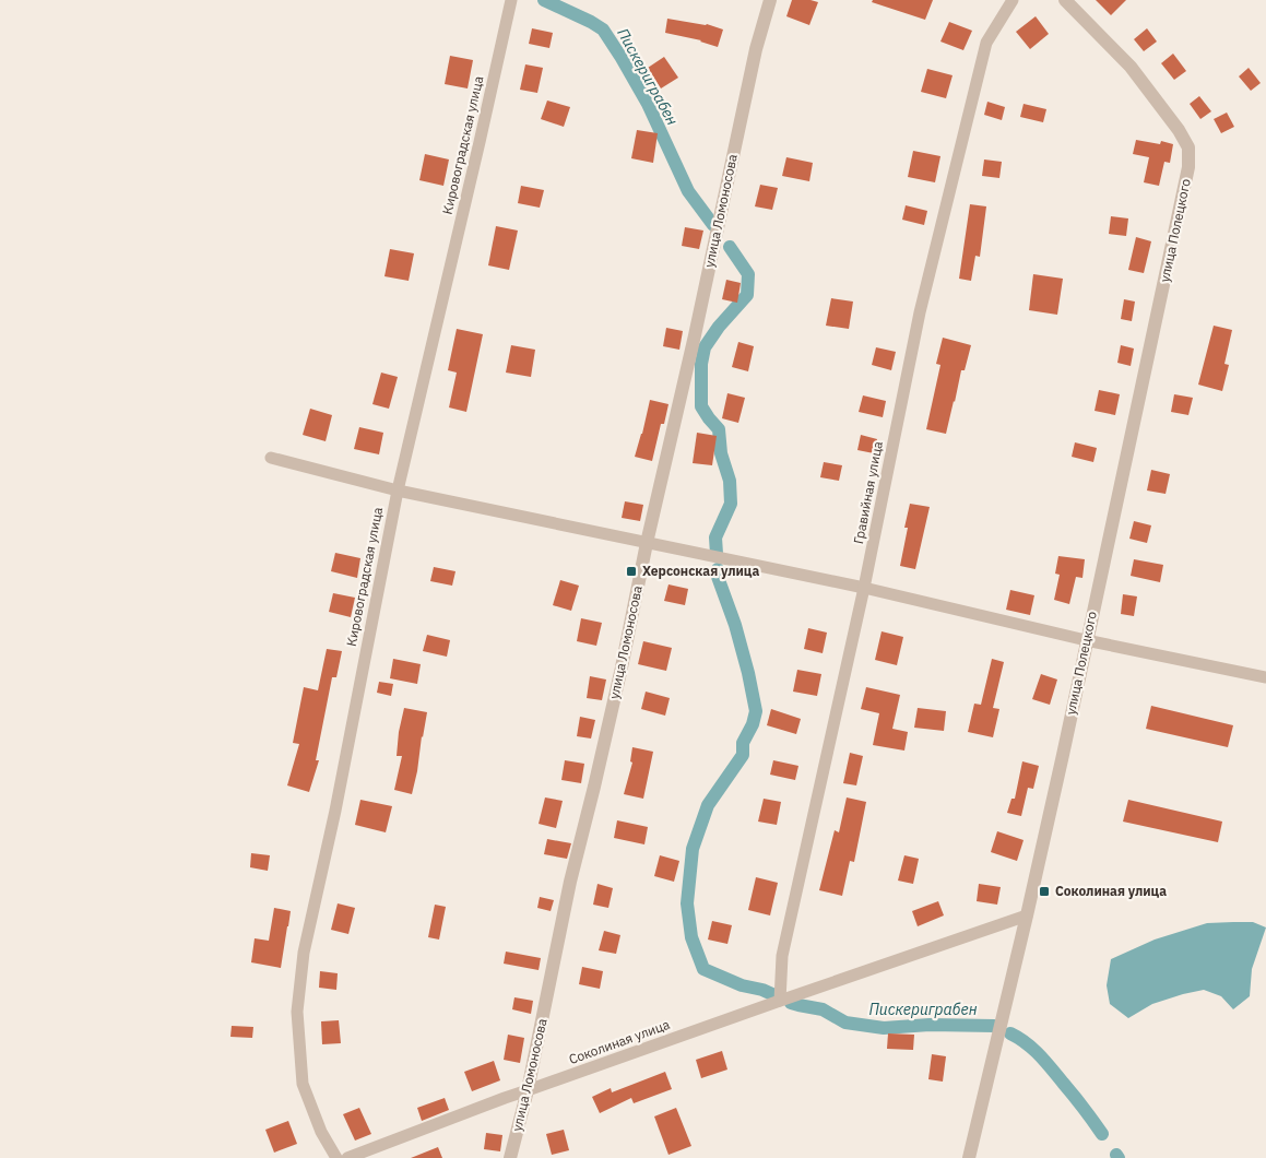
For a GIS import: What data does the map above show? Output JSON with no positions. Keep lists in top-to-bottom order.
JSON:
{
  "streets": {
    "street": [
      "Кировоградская улица",
      "улица Ломоносова",
      "улица Полецкого",
      "Гравийная улица",
      "Соколиная улица"
    ]
  },
  "crossings": [
    ["улица Ломоносова", "Соколиная улица"],
    ["улица Полецкого", "Соколиная улица"],
    ["Гравийная улица", "Соколиная улица"]
  ],
  "water": ["Пискериграбен"],
  "places": {
    "transit": ["Херсонская улица", "Соколиная улица"]
  }
}
